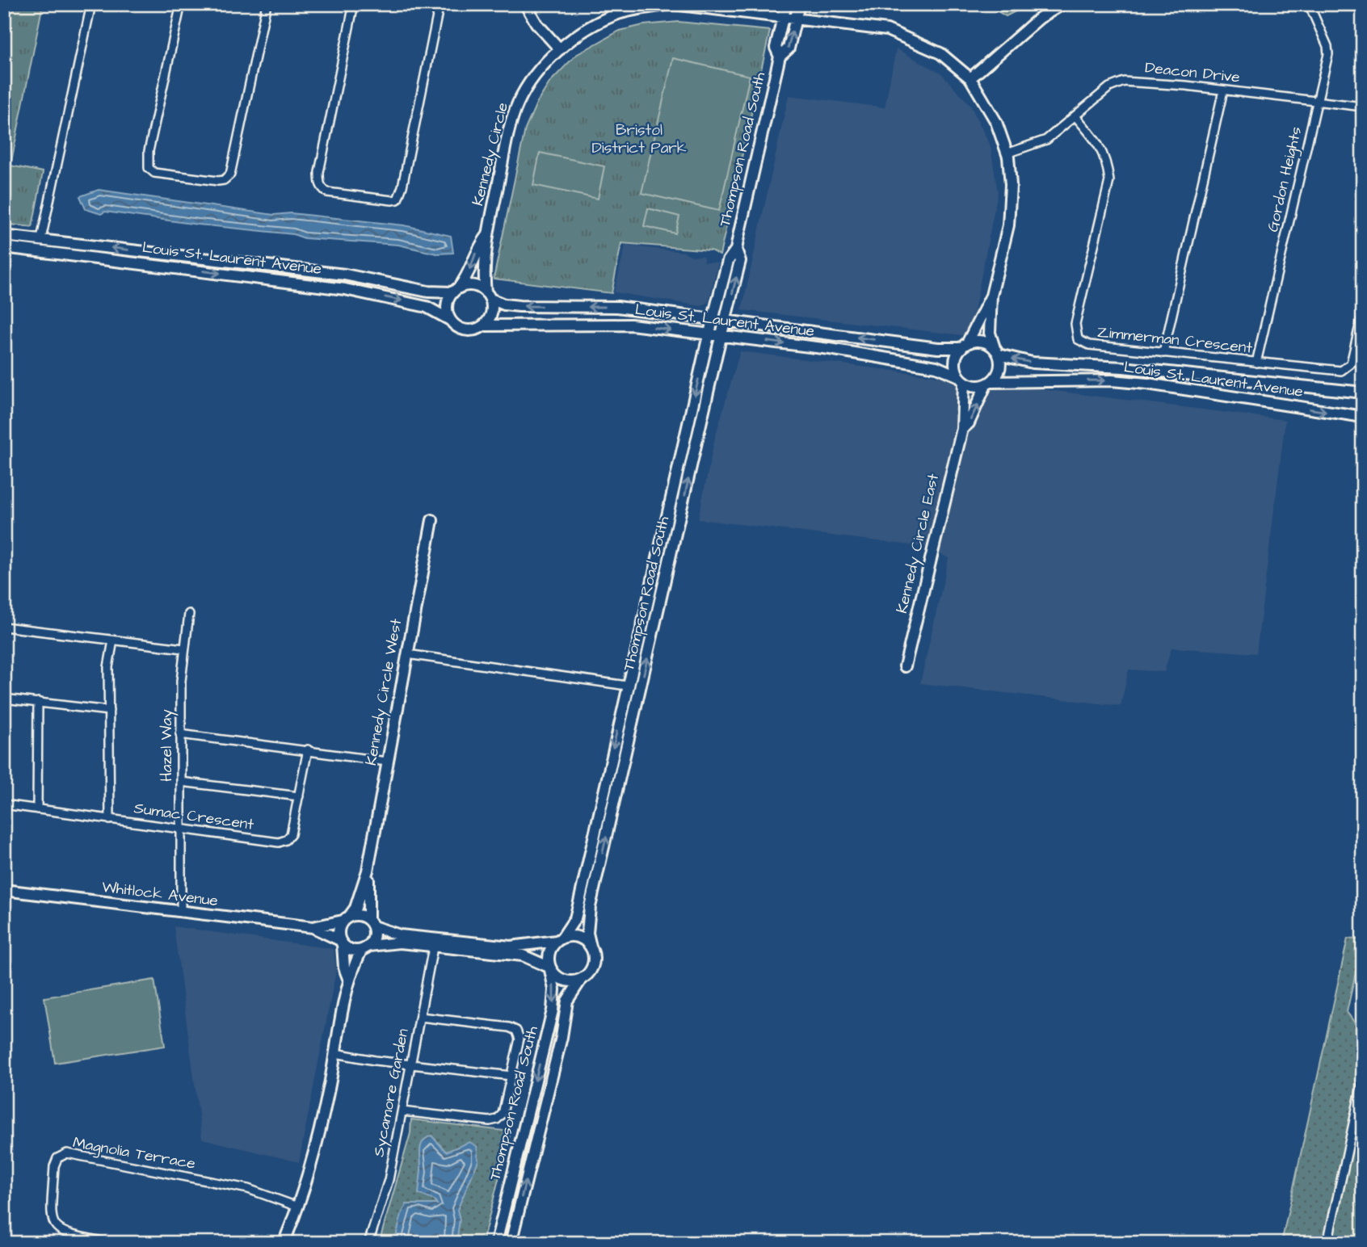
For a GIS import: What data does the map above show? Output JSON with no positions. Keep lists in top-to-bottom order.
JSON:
{
  "streets": {
    "main road": [
      "Thompson Road South",
      "Kennedy Circle",
      "Louis St. Laurent Avenue",
      "Kennedy Circle East",
      "Kennedy Circle West",
      "Whitlock Avenue"
    ],
    "street": [
      "Deacon Drive",
      "Gordon Heights",
      "Zimmerman Crescent",
      "Hazel Way",
      "Sumac Crescent",
      "Sycamore Garden",
      "Magnolia Terrace"
    ]
  },
  "crossings": [
    ["Deacon Drive", "Kennedy Circle"],
    ["Deacon Drive", "Gordon Heights"],
    ["Deacon Drive", "Zimmerman Crescent"],
    ["Thompson Road South", "Kennedy Circle"],
    ["Thompson Road South", "Louis St. Laurent Avenue"],
    ["Kennedy Circle", "Louis St. Laurent Avenue"],
    ["Kennedy Circle", "Kennedy Circle East"],
    ["Gordon Heights", "Zimmerman Crescent"],
    ["Louis St. Laurent Avenue", "Kennedy Circle East"],
    ["Kennedy Circle West", "Whitlock Avenue"],
    ["Hazel Way", "Sumac Crescent"],
    ["Hazel Way", "Whitlock Avenue"]
  ],
  "parks": ["Bristol District Park"]
}
